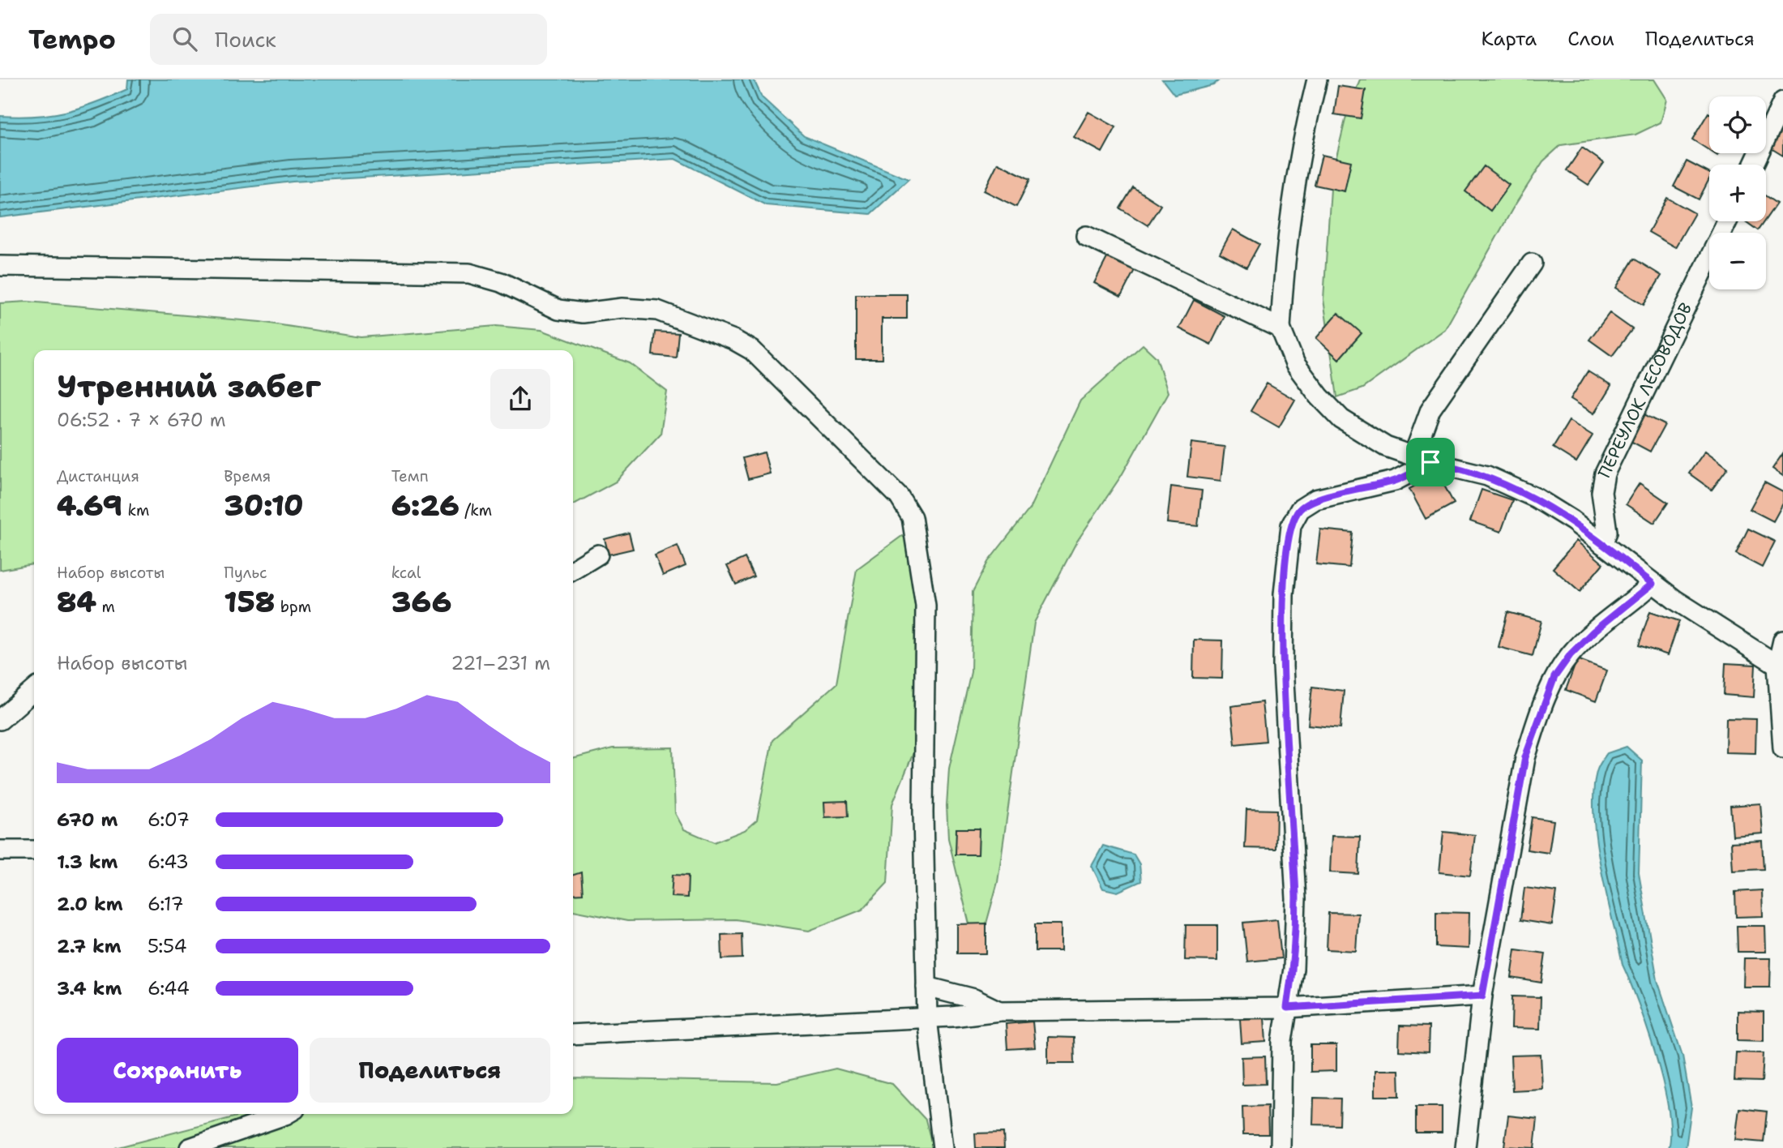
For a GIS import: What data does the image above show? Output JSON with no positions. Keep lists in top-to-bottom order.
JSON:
{
  "streets": {
    "street": ["ПЕРЕУЛОК ЛЕСОВОДОВ"]
  },
  "page": {
    "header": "Tempo",
    "search": "Поиск",
    "nav": ["Карта", "Слои", "Поделиться"],
    "map_buttons": ["+", "−"],
    "heading": ["Утренний забег", "06:52 · 7 × 670 m"],
    "stats": [
      ["Дистанция", "4.69 km"],
      ["Время", "30:10"],
      ["Темп", "6:26 /km"],
      ["Набор высоты", "84 m"],
      ["Пульс", "158 bpm"],
      ["kcal", "366"]
    ],
    "chart": ["Набор высоты", "221–231 m"],
    "list": [
      {
        "name": "670 m",
        "note": "6:07"
      },
      {
        "name": "1.3 km",
        "note": "6:43"
      },
      {
        "name": "2.0 km",
        "note": "6:17"
      },
      {
        "name": "2.7 km",
        "note": "5:54"
      },
      {
        "name": "3.4 km",
        "note": "6:44"
      }
    ],
    "buttons": ["Сохранить", "Поделиться"]
  }
}
